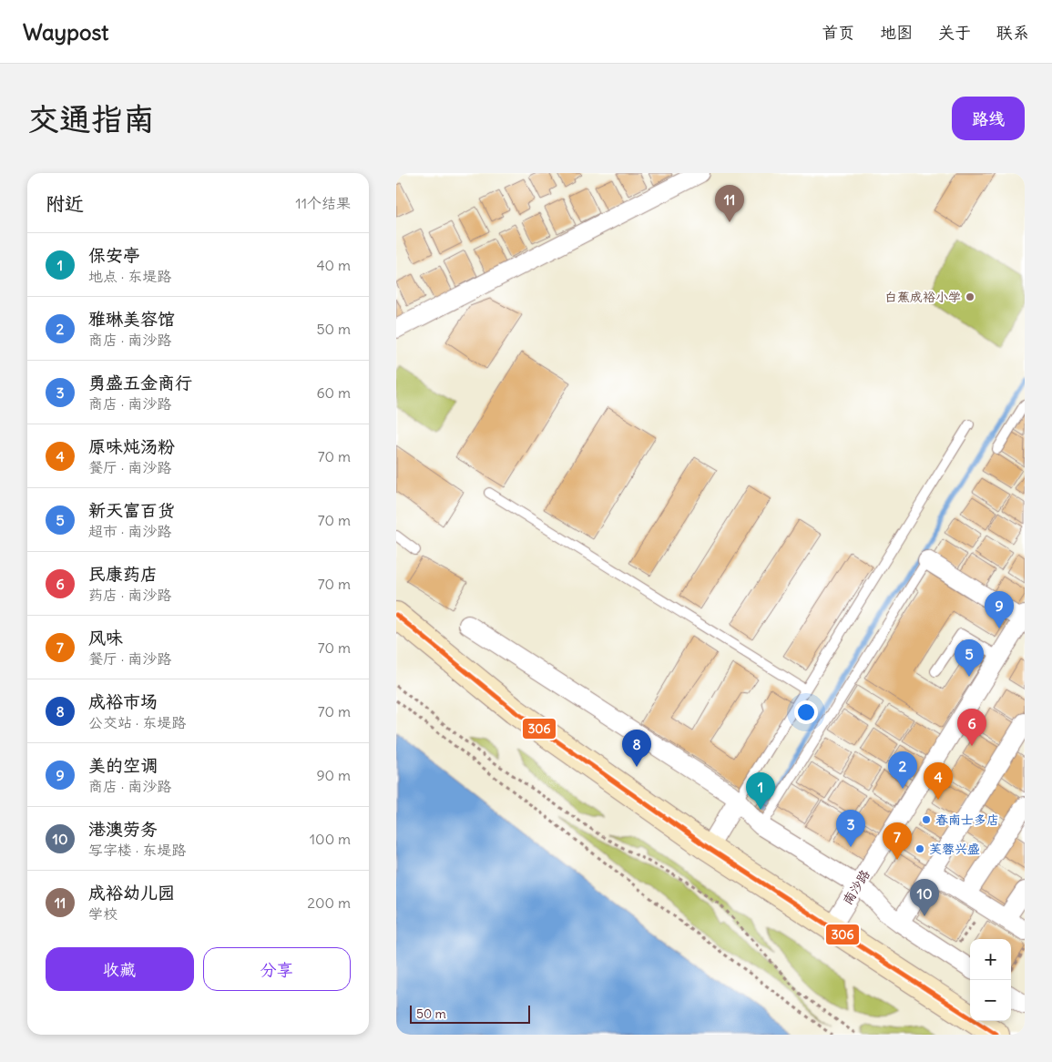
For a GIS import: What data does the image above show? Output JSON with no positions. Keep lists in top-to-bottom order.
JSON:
{
  "streets": {
    "street": ["南沙路"]
  },
  "places": ["白蕉成裕小学", "春南士多店", "芙蓉兴盛"],
  "lines": ["transit line 306"],
  "scale_bar": "50 m",
  "page": {
    "header": "Waypost",
    "nav": [
      "首页",
      "地图",
      "关于",
      "联系"
    ],
    "buttons": [
      "路线",
      ["收藏", "分享"]
    ],
    "title": "交通指南",
    "heading": ["附近", "11个结果"],
    "pins": [
      "11",
      "9",
      "5",
      "6",
      "8",
      "2",
      "4",
      "1",
      "3",
      "7",
      "10"
    ],
    "list": [
      {
        "mark": "1",
        "name": "保安亭",
        "note": "地点 · 东堤路",
        "value": "40 m"
      },
      {
        "mark": "2",
        "name": "雅琳美容馆",
        "note": "商店 · 南沙路",
        "value": "50 m"
      },
      {
        "mark": "3",
        "name": "勇盛五金商行",
        "note": "商店 · 南沙路",
        "value": "60 m"
      },
      {
        "mark": "4",
        "name": "原味炖汤粉",
        "note": "餐厅 · 南沙路",
        "value": "70 m"
      },
      {
        "mark": "5",
        "name": "新天富百货",
        "note": "超市 · 南沙路",
        "value": "70 m"
      },
      {
        "mark": "6",
        "name": "民康药店",
        "note": "药店 · 南沙路",
        "value": "70 m"
      },
      {
        "mark": "7",
        "name": "风味",
        "note": "餐厅 · 南沙路",
        "value": "70 m"
      },
      {
        "mark": "8",
        "name": "成裕市场",
        "note": "公交站 · 东堤路",
        "value": "70 m"
      },
      {
        "mark": "9",
        "name": "美的空调",
        "note": "商店 · 南沙路",
        "value": "90 m"
      },
      {
        "mark": "10",
        "name": "港澳劳务",
        "note": "写字楼 · 东堤路",
        "value": "100 m"
      },
      {
        "mark": "11",
        "name": "成裕幼儿园",
        "note": "学校",
        "value": "200 m"
      }
    ],
    "map_buttons": ["+", "−"],
    "scale": "50 m"
  }
}
